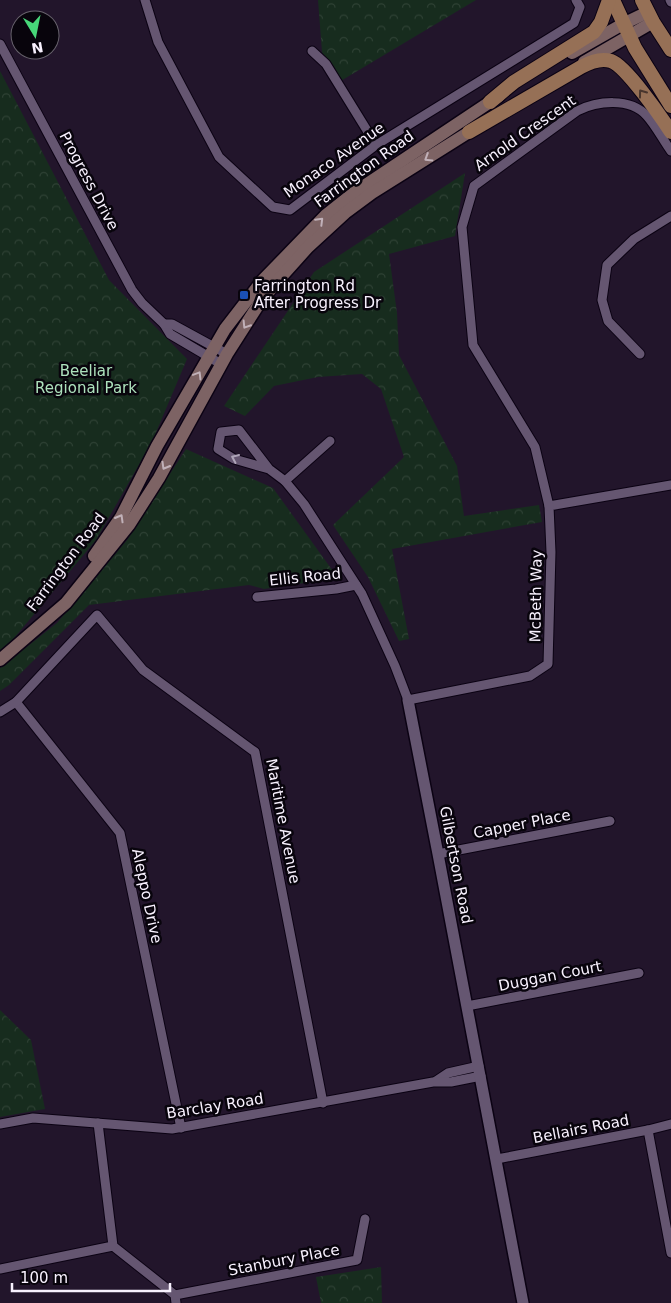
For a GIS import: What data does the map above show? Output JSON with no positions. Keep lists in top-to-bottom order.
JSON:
{
  "streets": {
    "main road": ["Farrington Road"],
    "street": [
      "Arnold Crescent",
      "Monaco Avenue",
      "Progress Drive",
      "Ellis Road",
      "McBeth Way",
      "Maritime Avenue",
      "Capper Place",
      "Gilbertson Road",
      "Aleppo Drive",
      "Duggan Court",
      "Barclay Road",
      "Bellairs Road",
      "Stanbury Place"
    ]
  },
  "crossings": [
    ["Arnold Crescent", "McBeth Way"],
    ["Farrington Road", "Progress Drive"],
    ["Ellis Road", "Gilbertson Road"],
    ["McBeth Way", "Gilbertson Road"],
    ["Maritime Avenue", "Aleppo Drive"],
    ["Maritime Avenue", "Barclay Road"],
    ["Capper Place", "Gilbertson Road"],
    ["Gilbertson Road", "Duggan Court"],
    ["Gilbertson Road", "Barclay Road"],
    ["Gilbertson Road", "Bellairs Road"],
    ["Aleppo Drive", "Barclay Road"]
  ],
  "parks": ["Beeliar Regional Park"],
  "places": {
    "transit": ["Farrington Rd After Progress Dr"]
  },
  "scale_bar": "100 m",
  "north": "bottom"
}
